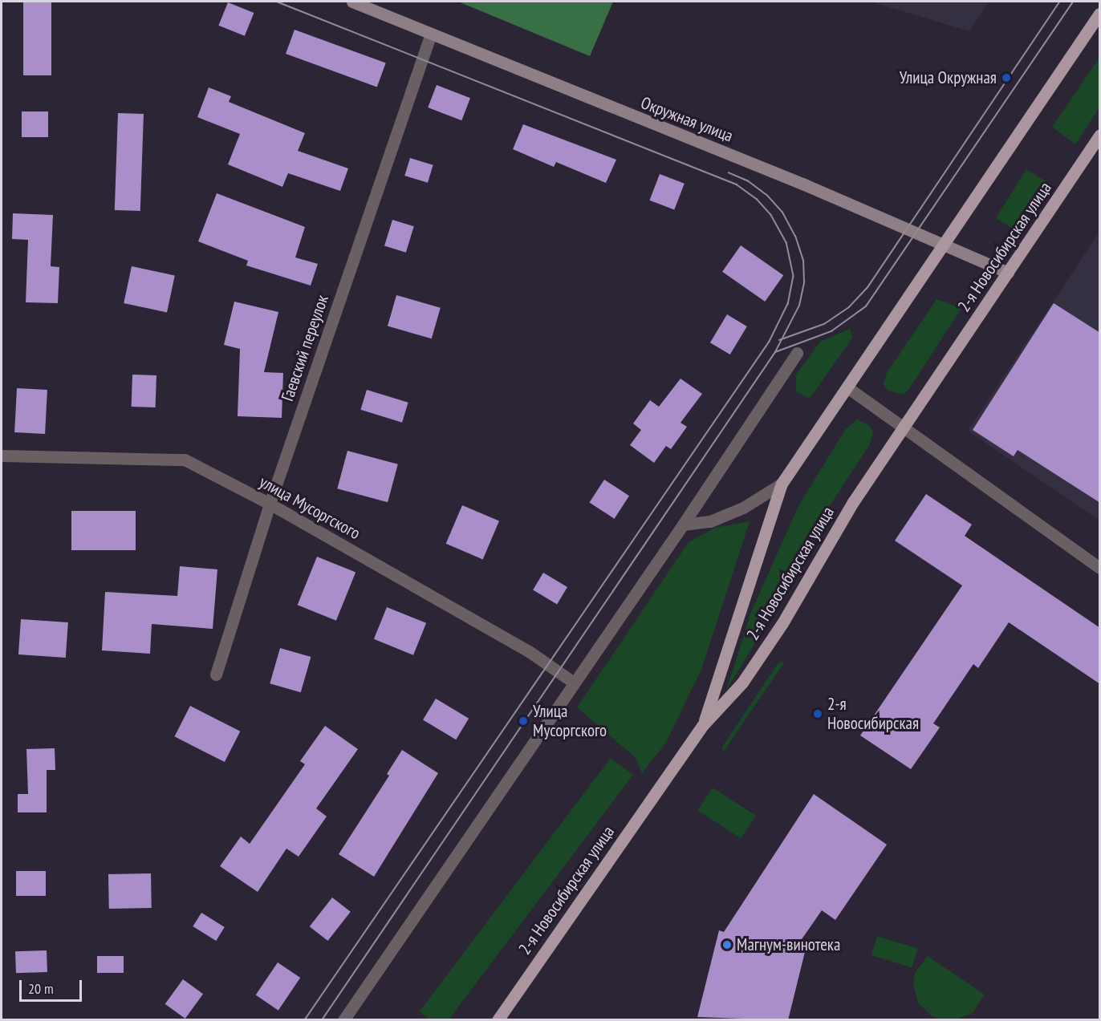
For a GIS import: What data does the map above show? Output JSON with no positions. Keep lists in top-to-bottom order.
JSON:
{
  "streets": {
    "main road": ["Окружная улица", "2-я Новосибирская улица"],
    "street": ["Гаевский переулок", "улица Мусоргского"]
  },
  "crossings": [
    ["Окружная улица", "2-я Новосибирская улица"],
    ["Окружная улица", "Гаевский переулок"],
    ["Гаевский переулок", "улица Мусоргского"]
  ],
  "places": [
    "Улица Окружная",
    "2-я Новосибирская",
    "Улица Мусоргского",
    "Магнум-винотека"
  ],
  "scale_bar": "20 m"
}
